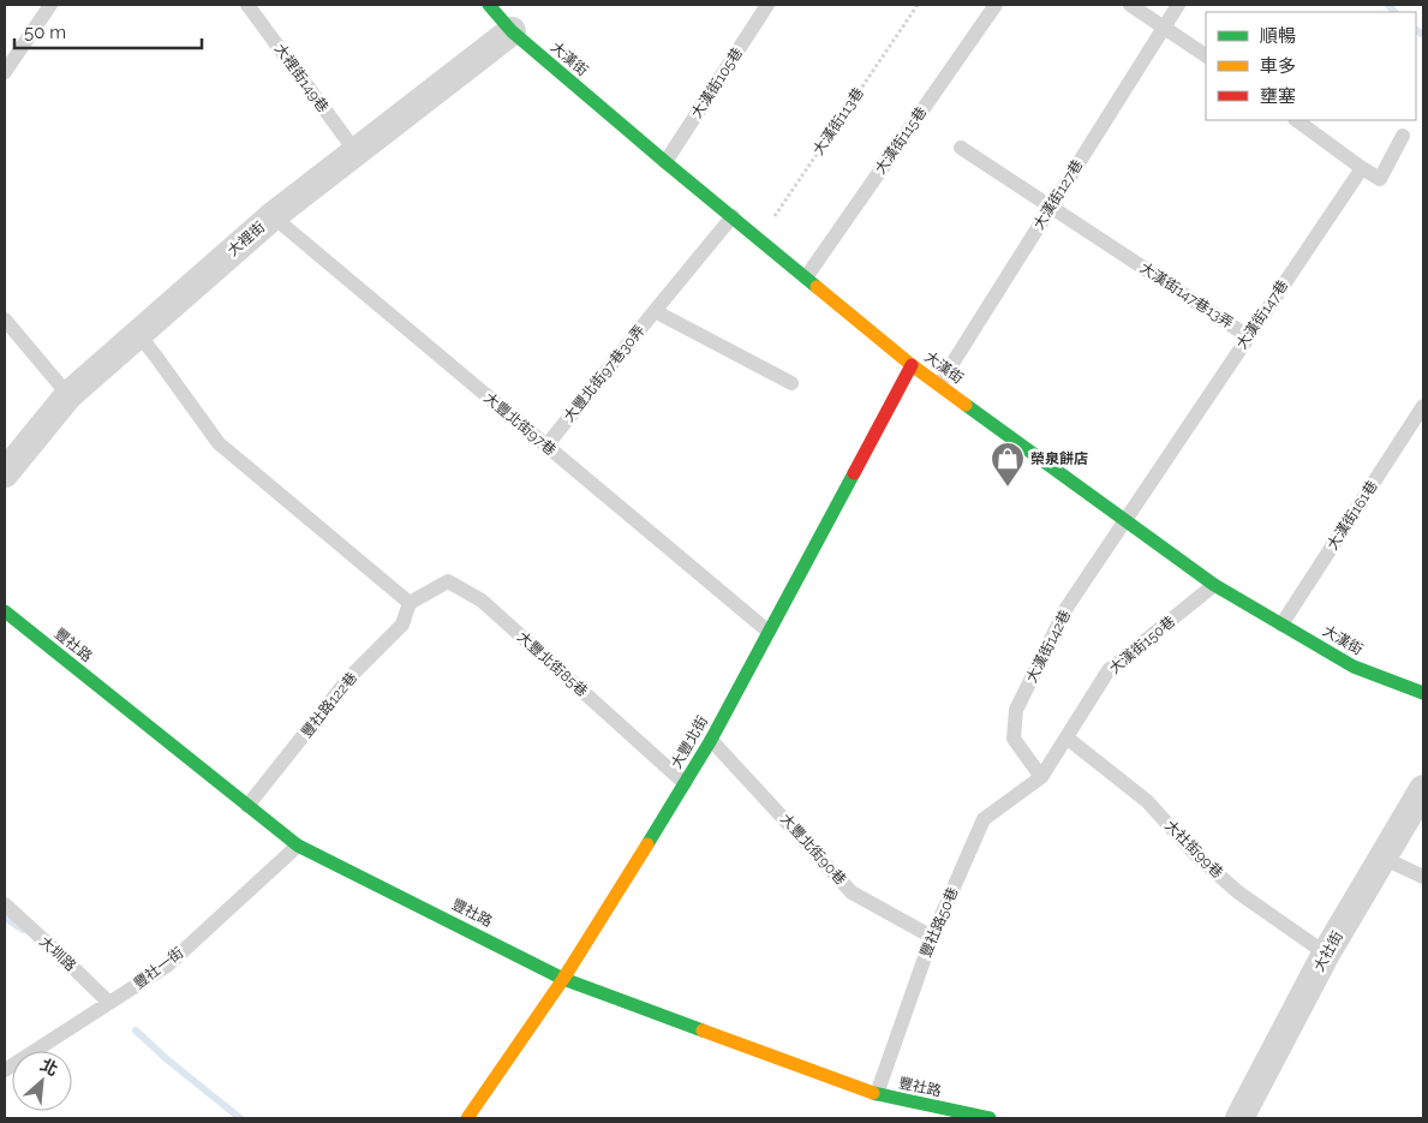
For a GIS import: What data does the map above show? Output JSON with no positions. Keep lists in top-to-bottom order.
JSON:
{
  "streets": {
    "street": [
      "大漢街",
      "大裡街",
      "豐社路",
      "大豐北街",
      "大社街"
    ],
    "lane": [
      "大裡街149巷",
      "大漢街105巷",
      "大漢街115巷",
      "大漢街127巷",
      "大漢街147巷13弄",
      "大漢街147巷",
      "大豐北街97巷30弄",
      "大豐北街97巷",
      "大漢街161巷",
      "大漢街150巷",
      "大漢街142巷",
      "大豐北街85巷",
      "豐社路122巷",
      "大豐北街90巷",
      "大社街99巷",
      "豐社路50巷",
      "大圳路",
      "豐社一街"
    ],
    "path": ["大漢街113巷"]
  },
  "crossings": [
    ["大漢街", "大漢街105巷"],
    ["大漢街", "大漢街113巷"],
    ["大漢街", "大漢街115巷"],
    ["大漢街", "大漢街127巷"],
    ["大漢街", "大裡街"],
    ["大漢街", "大漢街147巷"],
    ["大漢街", "大漢街161巷"],
    ["大漢街", "大漢街150巷"],
    ["大漢街", "大漢街142巷"],
    ["大漢街", "大豐北街"],
    ["大裡街149巷", "大裡街"],
    ["大漢街127巷", "大漢街147巷13弄"],
    ["大裡街", "大豐北街97巷"],
    ["大漢街147巷13弄", "大漢街147巷"],
    ["大漢街147巷", "大漢街142巷"],
    ["大豐北街97巷30弄", "大豐北街97巷"],
    ["大豐北街97巷", "大豐北街"],
    ["豐社路", "豐社路122巷"],
    ["豐社路", "大豐北街"],
    ["豐社路", "豐社路50巷"],
    ["豐社路", "豐社一街"],
    ["大漢街150巷", "大漢街142巷"],
    ["大漢街150巷", "大社街99巷"],
    ["大漢街150巷", "豐社路50巷"],
    ["大漢街142巷", "豐社路50巷"],
    ["大豐北街85巷", "豐社路122巷"],
    ["大豐北街85巷", "大豐北街"],
    ["大豐北街", "大豐北街90巷"],
    ["大豐北街90巷", "豐社路50巷"],
    ["大社街99巷", "大社街"],
    ["大圳路", "豐社一街"]
  ],
  "places": {
    "shop": ["榮泉餅店"]
  },
  "legend": ["順暢", "車多", "壅塞"],
  "scale_bar": "50 m",
  "north": "top right"
}
